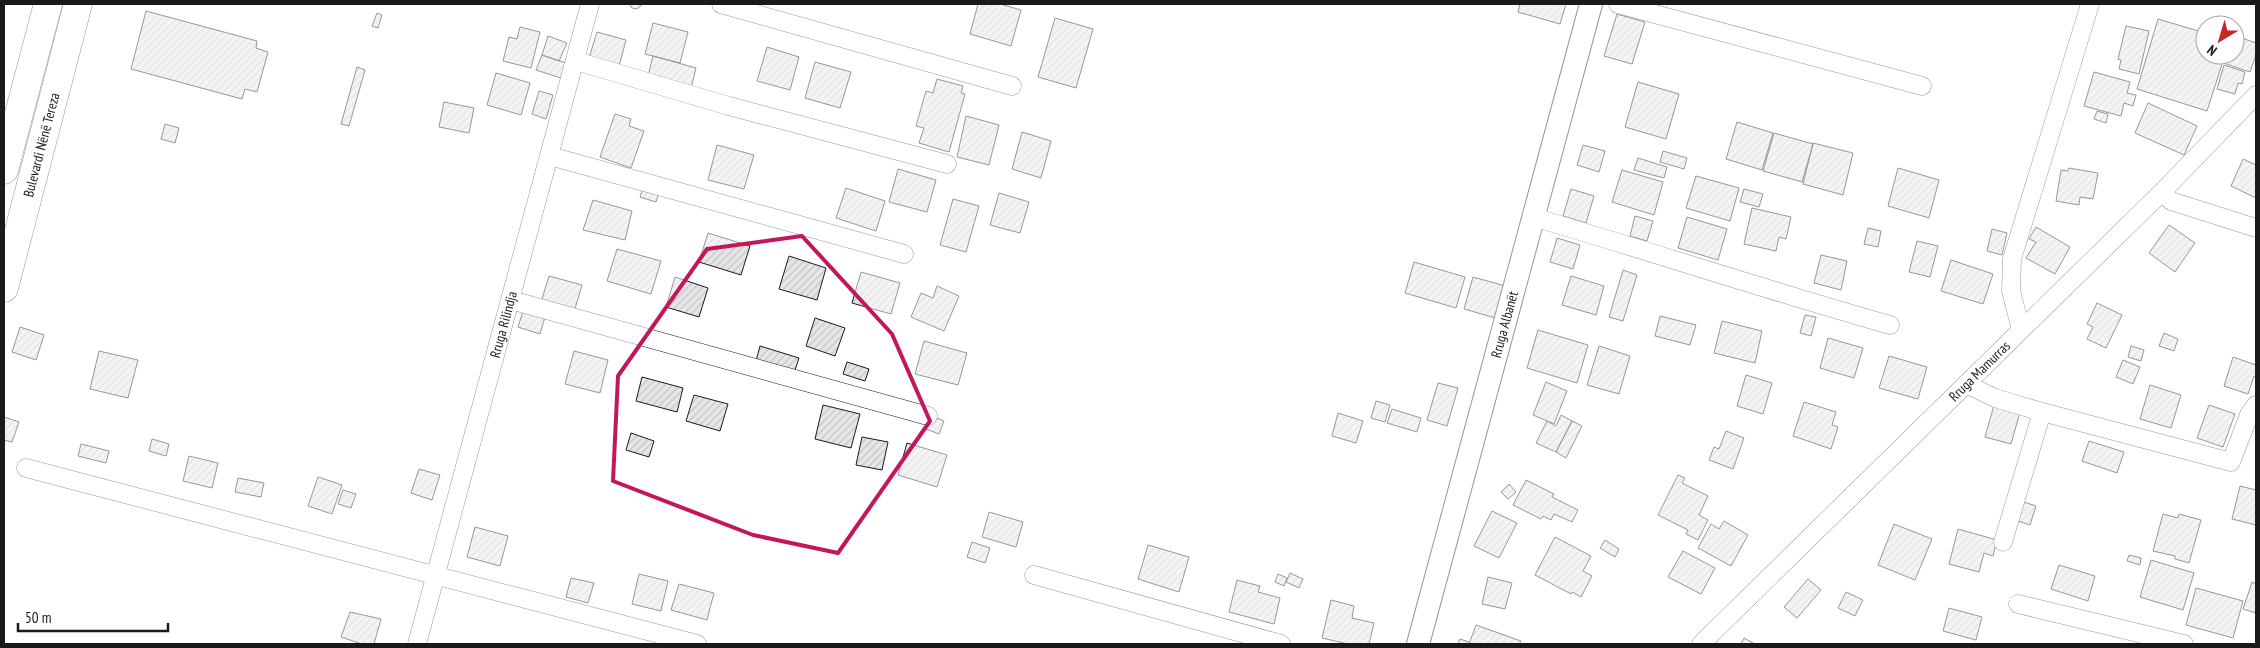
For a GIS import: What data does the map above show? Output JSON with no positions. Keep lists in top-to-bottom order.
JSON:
{
  "streets": {
    "main road": ["Bulevardi Nënë Tereza"],
    "street": ["Rruga Rilindja", "Rruga Albanët", "Rruga Mamurras"]
  },
  "scale_bar": "50 m",
  "north": "bottom left"
}
